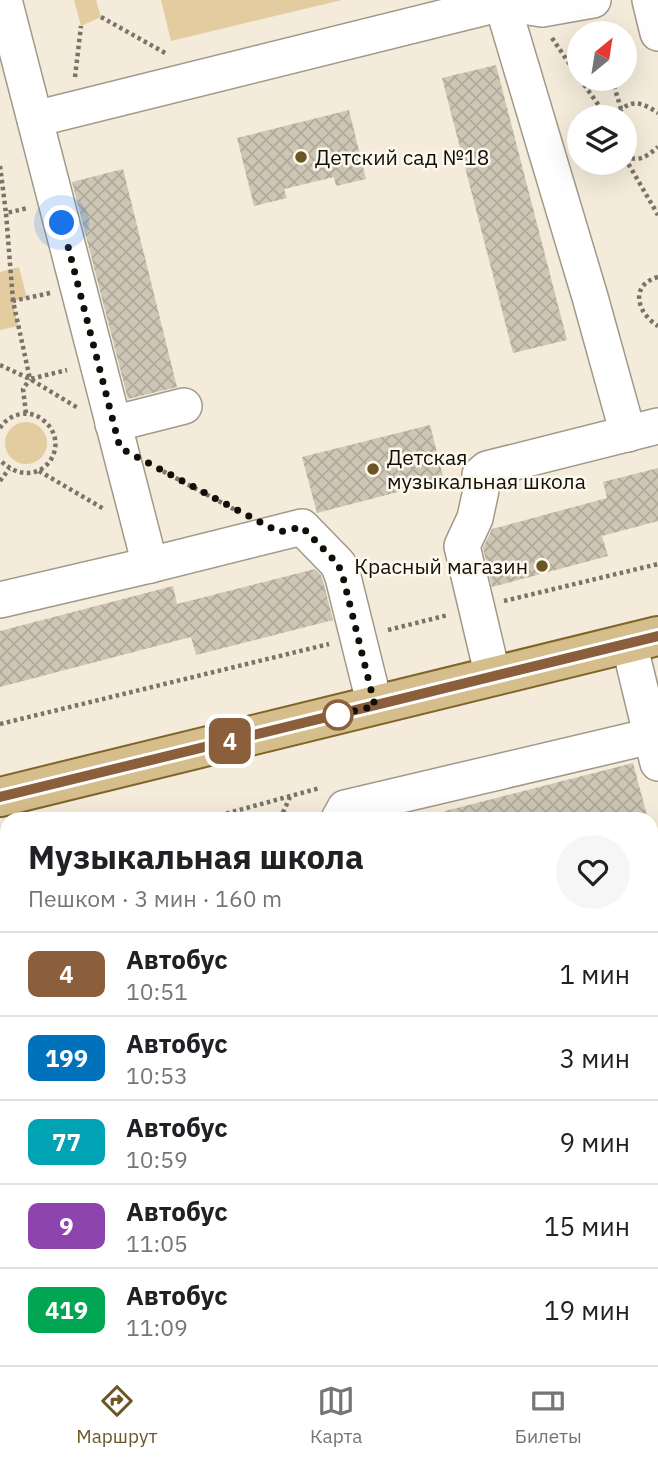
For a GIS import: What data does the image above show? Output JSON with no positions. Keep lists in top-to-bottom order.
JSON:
{
  "places": ["Детский сад №18", "Детская музыкальная школа", "Красный магазин"],
  "lines": ["bus line 4"],
  "north": "top right",
  "page": {
    "on_map": "4",
    "heading": ["Музыкальная школа", "Пешком · 3 мин · 160 m"],
    "list": [
      {
        "mark": "4",
        "name": "Автобус",
        "note": "10:51",
        "value": "1 мин"
      },
      {
        "mark": "199",
        "name": "Автобус",
        "note": "10:53",
        "value": "3 мин"
      },
      {
        "mark": "77",
        "name": "Автобус",
        "note": "10:59",
        "value": "9 мин"
      },
      {
        "mark": "9",
        "name": "Автобус",
        "note": "11:05",
        "value": "15 мин"
      },
      {
        "mark": "419",
        "name": "Автобус",
        "note": "11:09",
        "value": "19 мин"
      }
    ],
    "tabs": ["Маршрут", "Карта", "Билеты"]
  }
}
